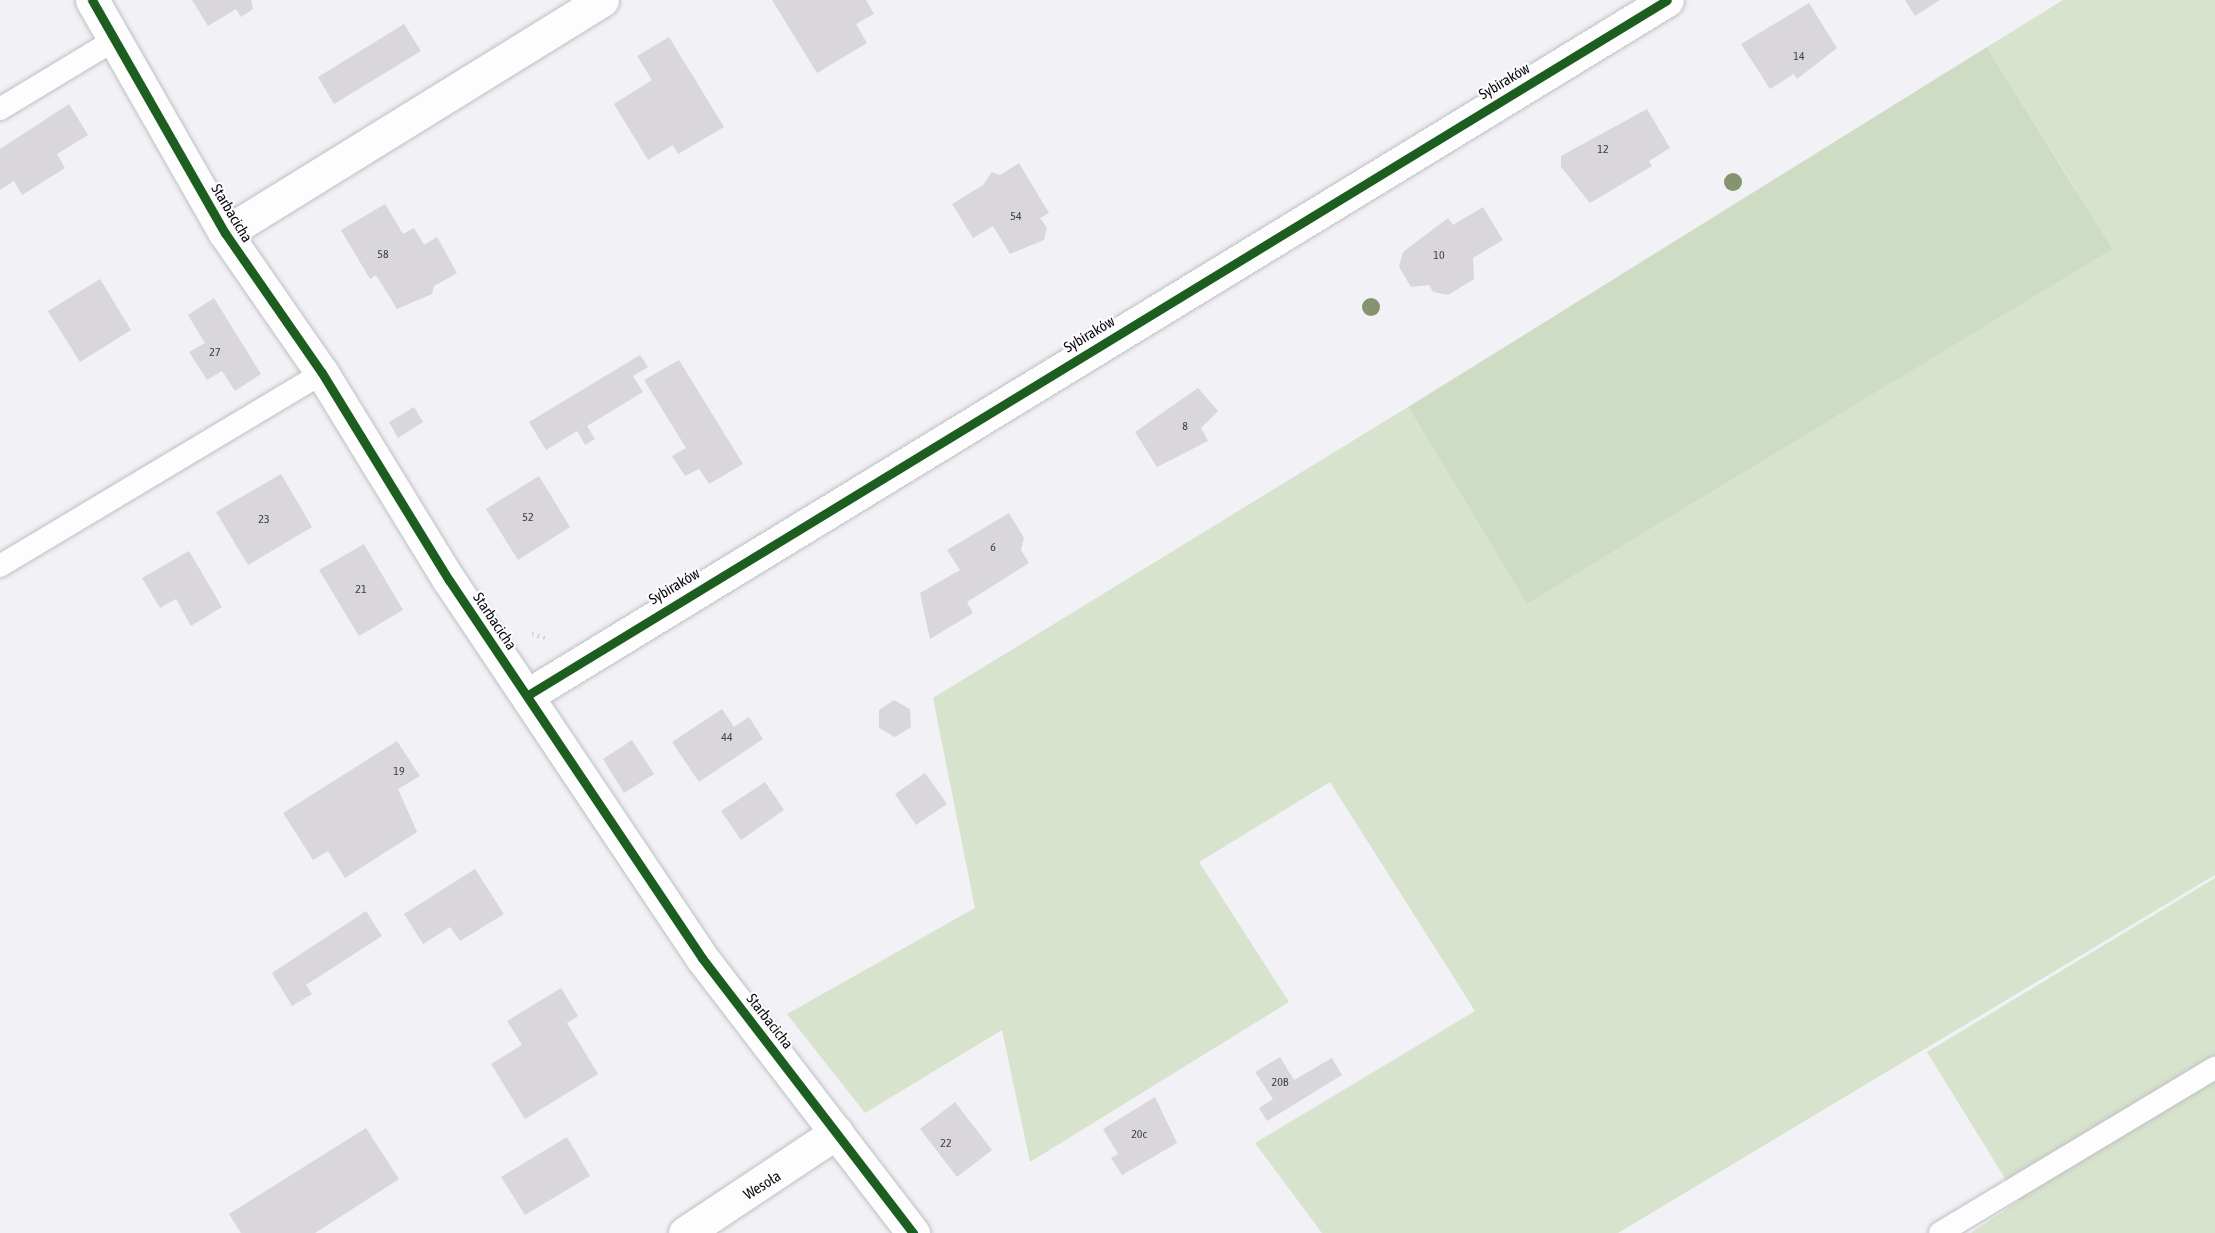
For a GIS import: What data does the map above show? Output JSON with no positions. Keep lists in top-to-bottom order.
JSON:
{
  "streets": {
    "street": ["Sybiraków", "Starbacicha", "Wesoła"]
  },
  "crossings": [
    ["Sybiraków", "Starbacicha"],
    ["Starbacicha", "Wesoła"]
  ],
  "house_numbers": [
    "14",
    "12",
    "54",
    "58",
    "10",
    "27",
    "8",
    "52",
    "23",
    "6",
    "21",
    "44",
    "19",
    "20B",
    "20c",
    "22"
  ]
}
